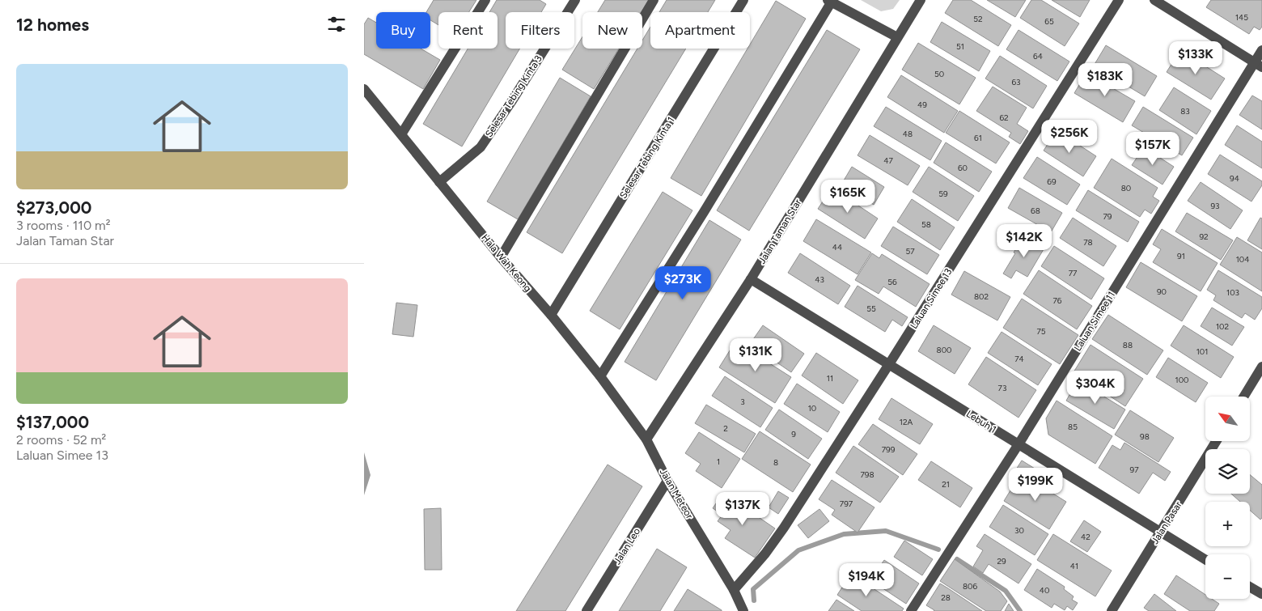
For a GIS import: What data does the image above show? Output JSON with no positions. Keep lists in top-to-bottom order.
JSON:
{
  "streets": {
    "street": [
      "Selesar Tebing Kinta 3",
      "Selesar Tebing Kinta 1",
      "Jalan Taman Star",
      "Hala Wah Keong",
      "Laluan Simee 13",
      "Laluan Simee 11",
      "Lebuh 1",
      "Jalan Meteor",
      "Jalan Pasar",
      "Jalan Leo"
    ]
  },
  "crossings": [
    ["Selesar Tebing Kinta 3", "Hala Wah Keong"],
    ["Selesar Tebing Kinta 1", "Hala Wah Keong"],
    ["Jalan Taman Star", "Hala Wah Keong"],
    ["Jalan Taman Star", "Lebuh 1"],
    ["Jalan Taman Star", "Jalan Meteor"],
    ["Hala Wah Keong", "Jalan Meteor"],
    ["Laluan Simee 13", "Lebuh 1"],
    ["Laluan Simee 13", "Jalan Meteor"],
    ["Laluan Simee 11", "Lebuh 1"],
    ["Lebuh 1", "Jalan Pasar"],
    ["Jalan Meteor", "Jalan Leo"]
  ],
  "house_numbers": [
    "145",
    "52",
    "65",
    "51",
    "64",
    "50",
    "63",
    "49",
    "83",
    "62",
    "48",
    "61",
    "47",
    "60",
    "94",
    "69",
    "80",
    "59",
    "93",
    "68",
    "79",
    "58",
    "92",
    "78",
    "44",
    "57",
    "91",
    "104",
    "77",
    "43",
    "56",
    "90",
    "103",
    "802",
    "76",
    "55",
    "102",
    "75",
    "88",
    "800",
    "101",
    "74",
    "11",
    "100",
    "73",
    "3",
    "10",
    "12A",
    "85",
    "2",
    "9",
    "98",
    "799",
    "1",
    "8",
    "97",
    "798",
    "21",
    "797",
    "30",
    "42",
    "29",
    "41",
    "806",
    "40",
    "28"
  ],
  "north": "top left",
  "page": {
    "heading": "12 homes",
    "chip": [
      "Buy",
      "Rent",
      "Filters",
      "New",
      "Apartment"
    ],
    "price": [
      "$133K",
      "$183K",
      "$256K",
      "$157K",
      "$165K",
      "$142K",
      "$273K",
      "$131K",
      "$304K",
      "$199K",
      "$137K",
      "$194K"
    ],
    "list": [
      {
        "name": "$273,000",
        "note": "3 rooms · 110 m² · Jalan Taman Star"
      },
      {
        "name": "$137,000",
        "note": "2 rooms · 52 m² · Laluan Simee 13"
      }
    ],
    "map_buttons": ["+", "−"]
  }
}
